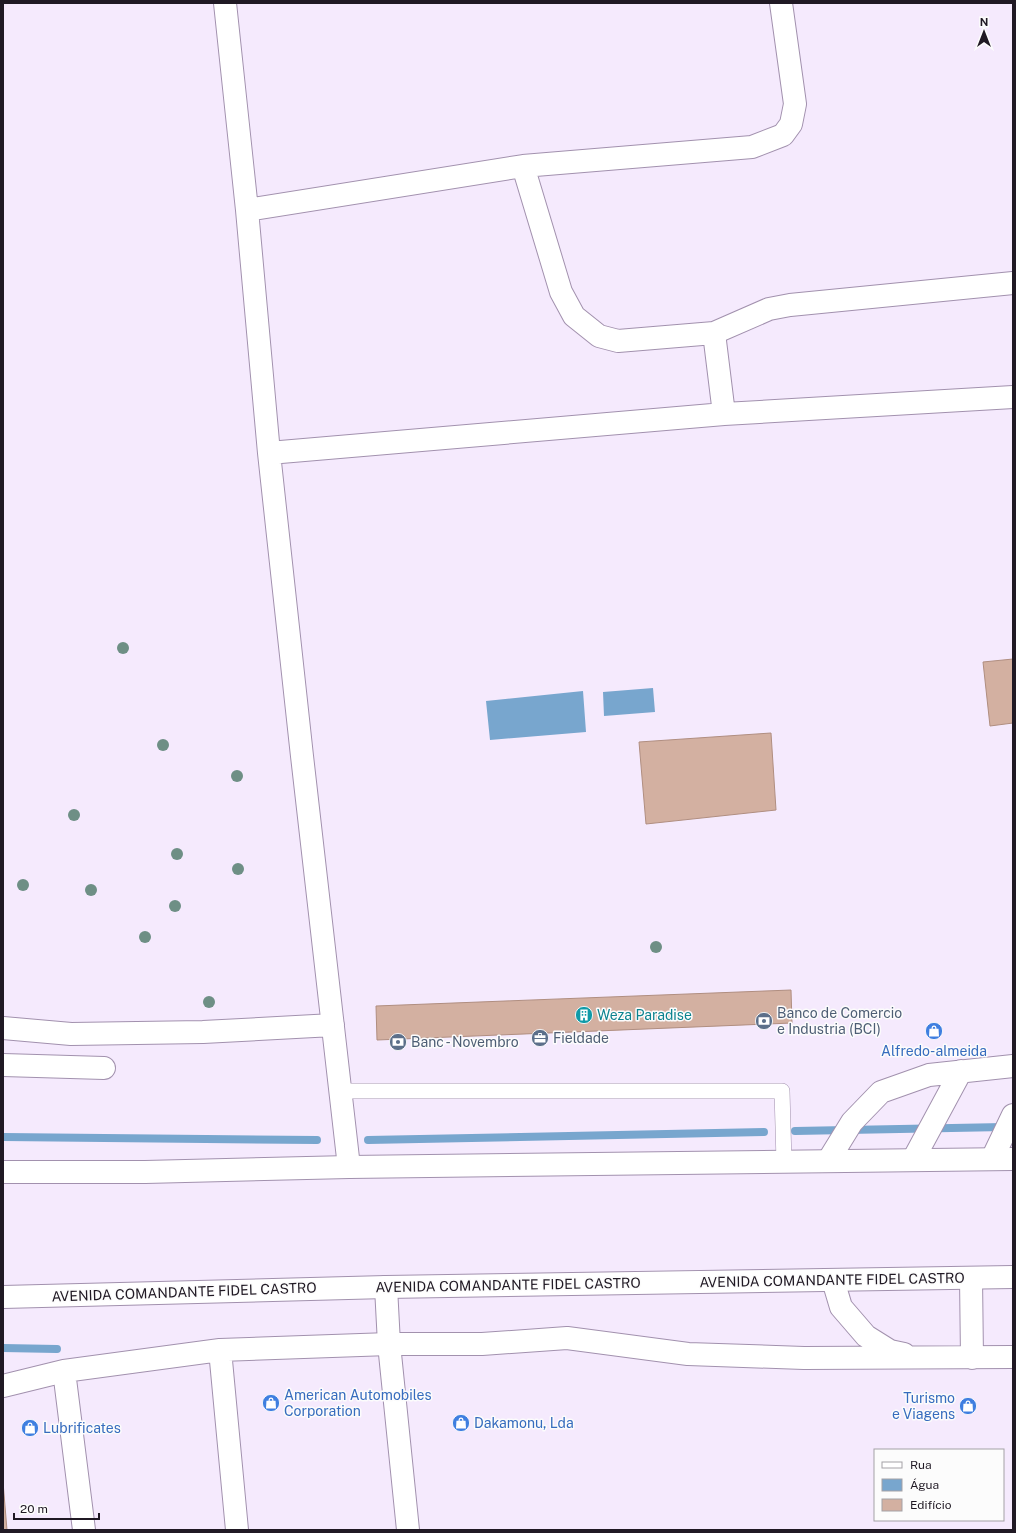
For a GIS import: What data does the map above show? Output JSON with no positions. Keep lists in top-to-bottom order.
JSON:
{
  "streets": {
    "main road": ["AVENIDA COMANDANTE FIDEL CASTRO"]
  },
  "places": {
    "building": ["Weza Paradise"],
    "bank": ["Banco de Comercio e Industria (BCI)", "Banc - Novembro"],
    "shop": [
      "Alfredo-almeida",
      "American Automobiles Corporation",
      "Turismo e Viagens",
      "Dakamonu, Lda",
      "Lubrificates"
    ],
    "office": ["Fieldade"]
  },
  "legend": ["Rua", "Água", "Edifício"],
  "scale_bar": "20 m",
  "north": "top"
}
